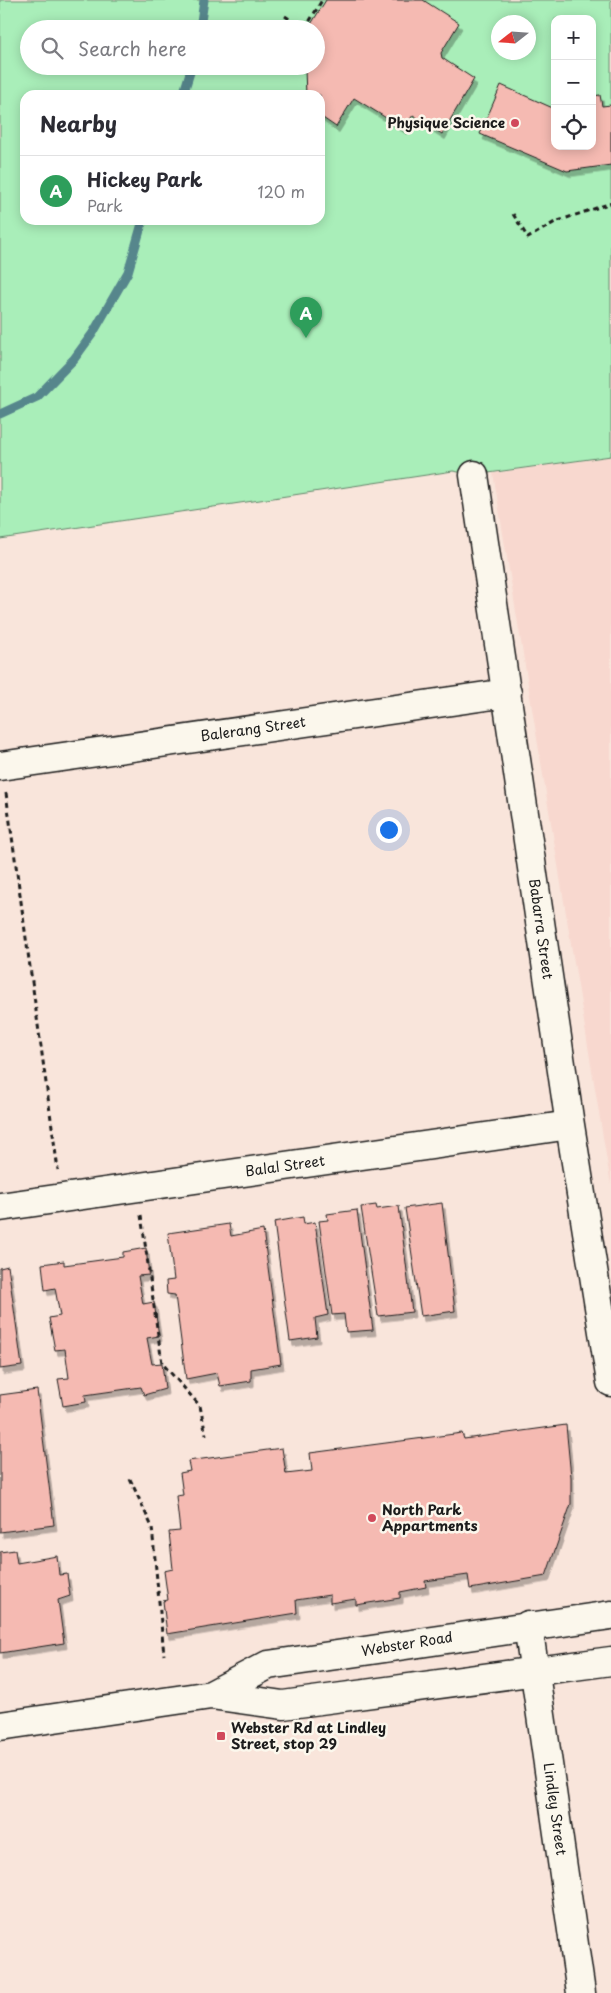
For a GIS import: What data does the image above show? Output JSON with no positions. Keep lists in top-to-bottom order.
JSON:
{
  "streets": {
    "street": [
      "Balerang Street",
      "Babarra Street",
      "Balal Street",
      "Webster Road",
      "Lindley Street"
    ]
  },
  "crossings": [
    ["Balerang Street", "Babarra Street"],
    ["Babarra Street", "Balal Street"],
    ["Webster Road", "Lindley Street"]
  ],
  "places": {
    "other": ["Physique Science", "North Park Appartments"],
    "transit": ["Webster Rd at Lindley Street, stop 29"]
  },
  "north": "left",
  "page": {
    "map_buttons": ["+", "−"],
    "search": "Search here",
    "heading": "Nearby",
    "list": [
      {
        "mark": "A",
        "name": "Hickey Park",
        "note": "Park",
        "value": "120 m"
      }
    ],
    "pins": "A"
  }
}
